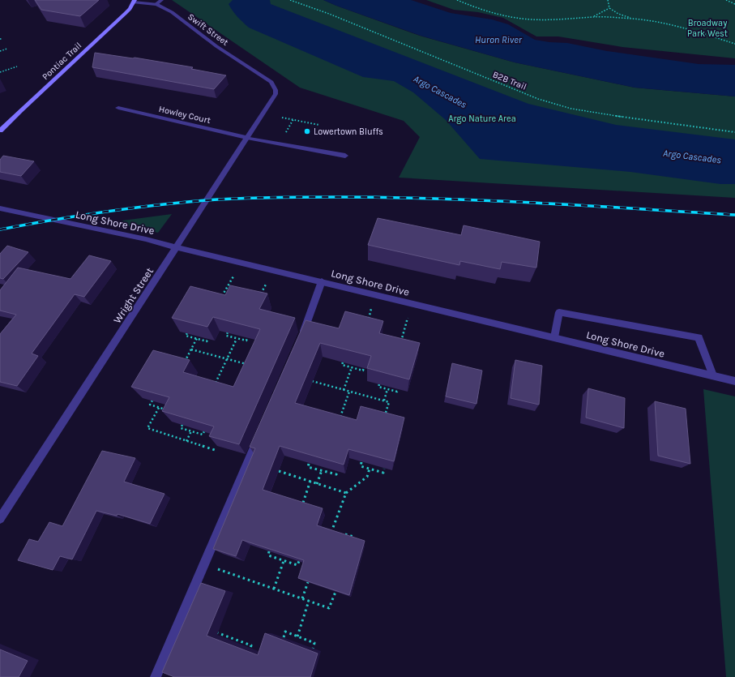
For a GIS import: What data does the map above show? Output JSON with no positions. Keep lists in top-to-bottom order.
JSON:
{
  "streets": {
    "main road": ["Pontiac Trail"],
    "street": [
      "Swift Street",
      "Howley Court",
      "Long Shore Drive",
      "Wright Street"
    ],
    "path": ["B2B Trail"]
  },
  "crossings": [
    ["Swift Street", "Pontiac Trail"],
    ["Swift Street", "Wright Street"],
    ["Howley Court", "Wright Street"],
    ["Long Shore Drive", "Wright Street"]
  ],
  "water": ["Huron River", "Argo Cascades"],
  "parks": ["Broadway Park West", "Argo Nature Area"],
  "places": ["Lowertown Bluffs"]
}
